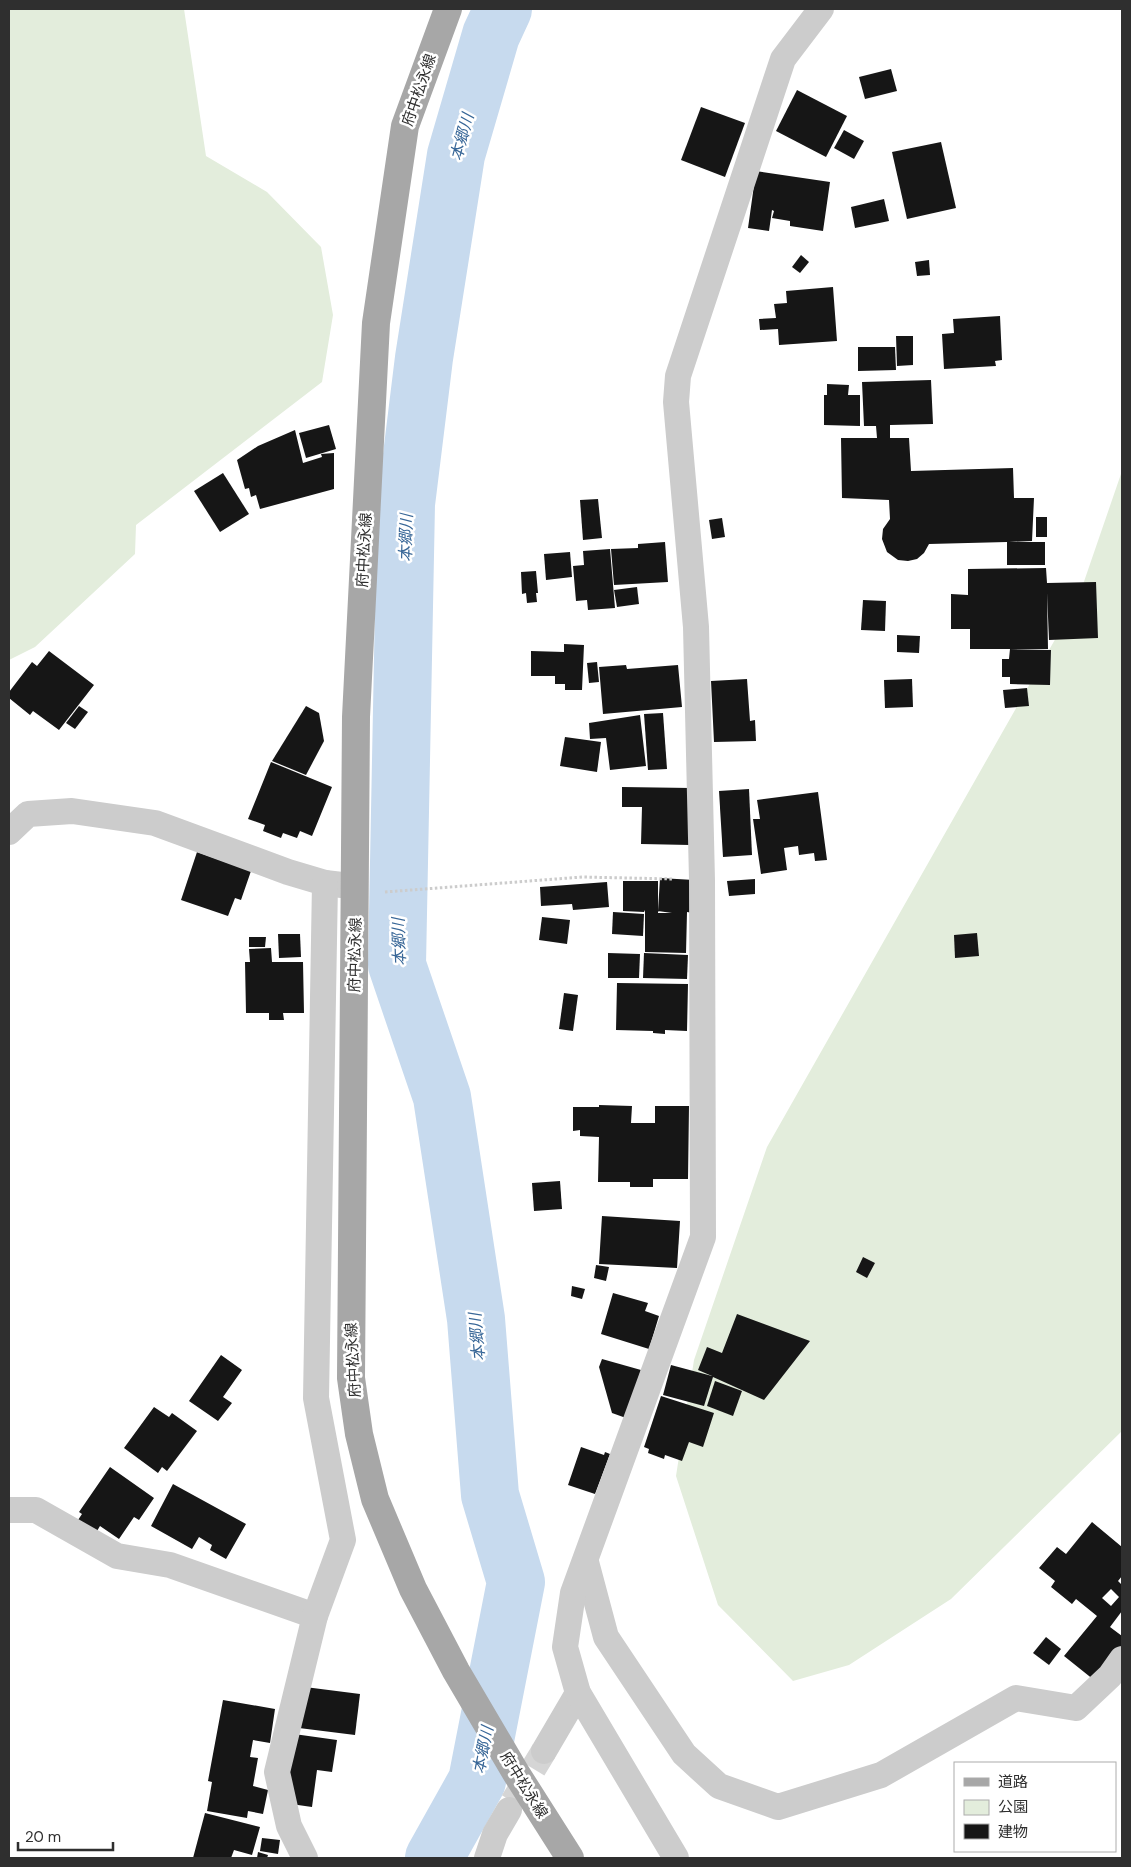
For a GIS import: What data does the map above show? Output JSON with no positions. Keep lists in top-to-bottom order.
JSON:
{
  "streets": {
    "main road": ["府中松永線"]
  },
  "water": ["本郷川"],
  "legend": ["道路", "公園", "建物"],
  "scale_bar": "20 m"
}
